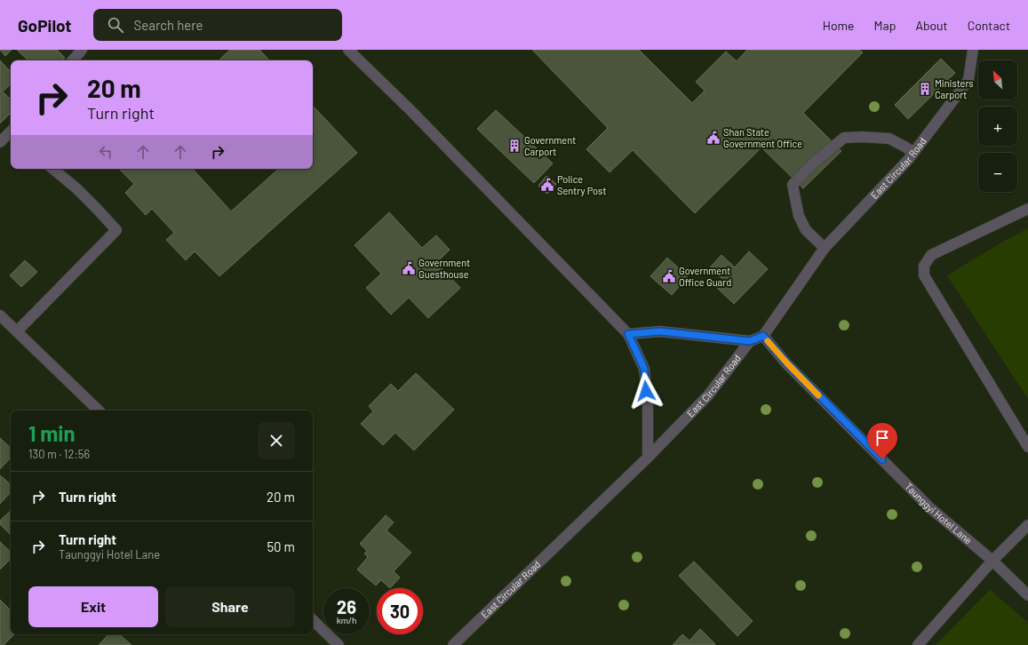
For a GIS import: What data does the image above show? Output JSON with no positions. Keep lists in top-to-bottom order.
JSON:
{
  "streets": {
    "street": ["East Circular Road", "Taunggyi Hotel Lane"]
  },
  "crossings": [
    ["East Circular Road", "Taunggyi Hotel Lane"]
  ],
  "places": {
    "building": ["Ministers Carport", "Government Carport"],
    "public building": [
      "Shan State Government Office",
      "Police Sentry Post",
      "Government Guesthouse",
      "Government Office Guard"
    ]
  },
  "north": "top left",
  "page": {
    "header": "GoPilot",
    "search": "Search here",
    "nav": [
      "Home",
      "Map",
      "About",
      "Contact"
    ],
    "map_buttons": ["+", "−"],
    "turn": ["20 m", "Turn right"],
    "heading": ["1 min", "130 m · 12:56"],
    "list": [
      {
        "name": "Turn right",
        "value": "20 m"
      },
      {
        "name": "Turn right",
        "note": "Taunggyi Hotel Lane",
        "value": "50 m"
      }
    ],
    "buttons": ["Exit", "Share"],
    "speed": "26 km/h",
    "limit": "30"
  }
}
